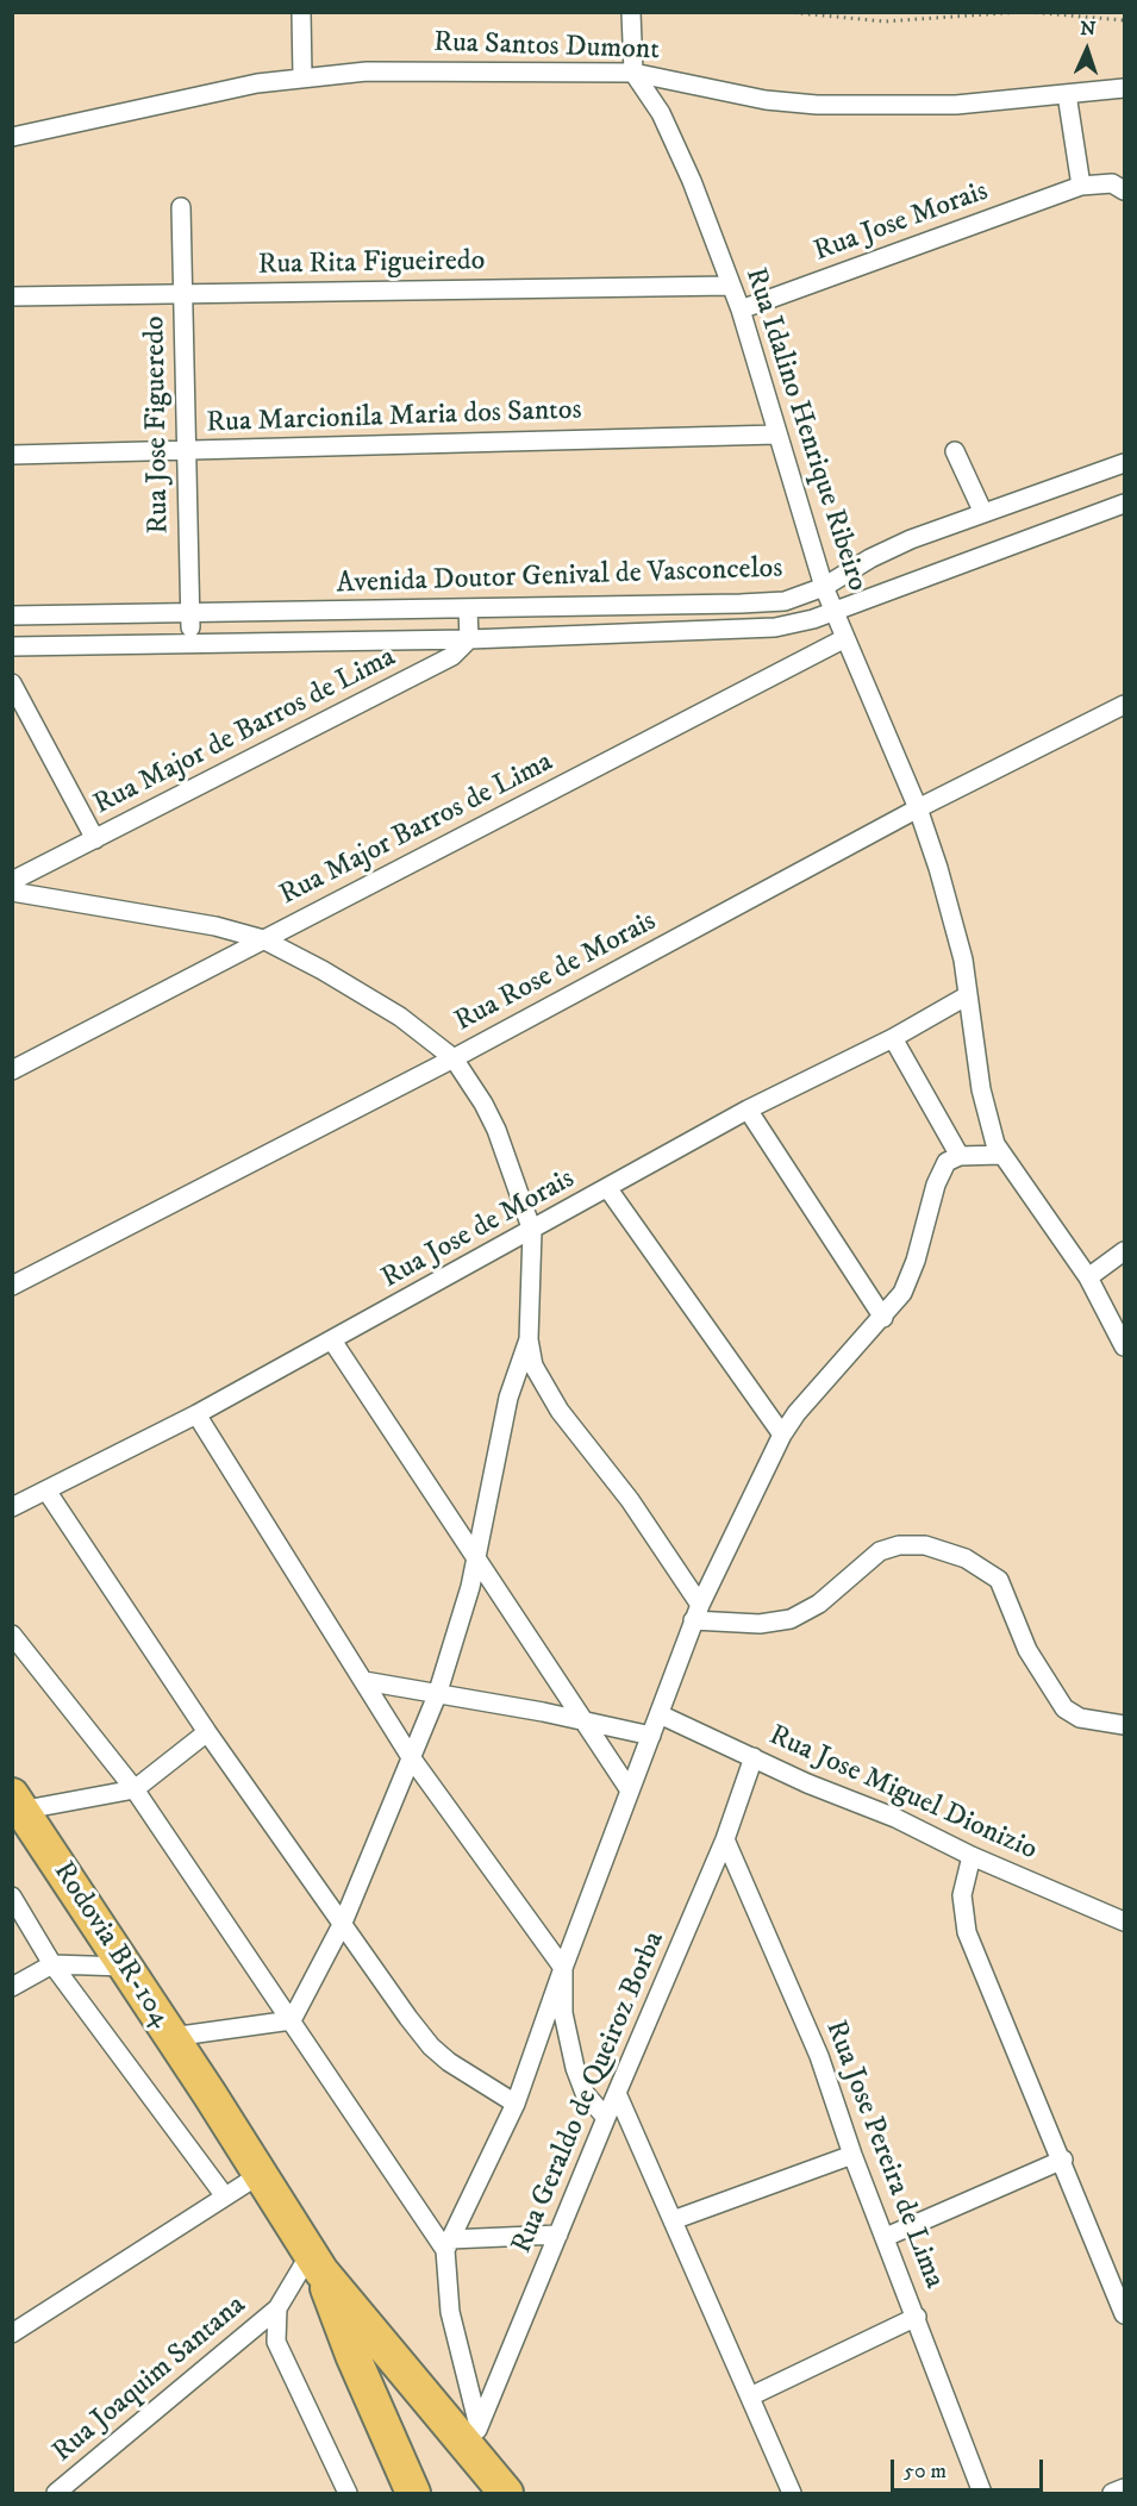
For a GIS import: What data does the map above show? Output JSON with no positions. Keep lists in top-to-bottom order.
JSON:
{
  "streets": {
    "highway": ["Rodovia BR-104"],
    "street": [
      "Rua Santos Dumont",
      "Rua Jose Morais",
      "Rua Rita Figueiredo",
      "Rua Marcionila Maria dos Santos",
      "Rua Jose Figueredo",
      "Rua Idalino Henrique Ribeiro",
      "Avenida Doutor Genival de Vasconcelos",
      "Rua Major de Barros de Lima",
      "Rua Major Barros de Lima",
      "Rua Rose de Morais",
      "Rua Jose de Morais",
      "Rua Jose Miguel Dionizio",
      "Rua Geraldo de Queiroz Borba",
      "Rua Jose Pereira de Lima",
      "Rua Joaquim Santana"
    ]
  },
  "crossings": [
    ["Rua Santos Dumont", "Rua Idalino Henrique Ribeiro"],
    ["Rua Jose Morais", "Rua Idalino Henrique Ribeiro"],
    ["Rua Rita Figueiredo", "Rua Jose Figueredo"],
    ["Rua Rita Figueiredo", "Rua Idalino Henrique Ribeiro"],
    ["Rua Marcionila Maria dos Santos", "Rua Jose Figueredo"],
    ["Rua Marcionila Maria dos Santos", "Rua Idalino Henrique Ribeiro"],
    ["Rua Jose Figueredo", "Avenida Doutor Genival de Vasconcelos"],
    ["Rua Idalino Henrique Ribeiro", "Avenida Doutor Genival de Vasconcelos"],
    ["Rua Idalino Henrique Ribeiro", "Rua Major Barros de Lima"],
    ["Rua Idalino Henrique Ribeiro", "Rua Rose de Morais"],
    ["Rua Idalino Henrique Ribeiro", "Rua Jose de Morais"],
    ["Avenida Doutor Genival de Vasconcelos", "Rua Major de Barros de Lima"],
    ["Rua Jose Miguel Dionizio", "Rua Geraldo de Queiroz Borba"],
    ["Rua Geraldo de Queiroz Borba", "Rua Jose Pereira de Lima"]
  ],
  "scale_bar": "50 m",
  "north": "top"
}
